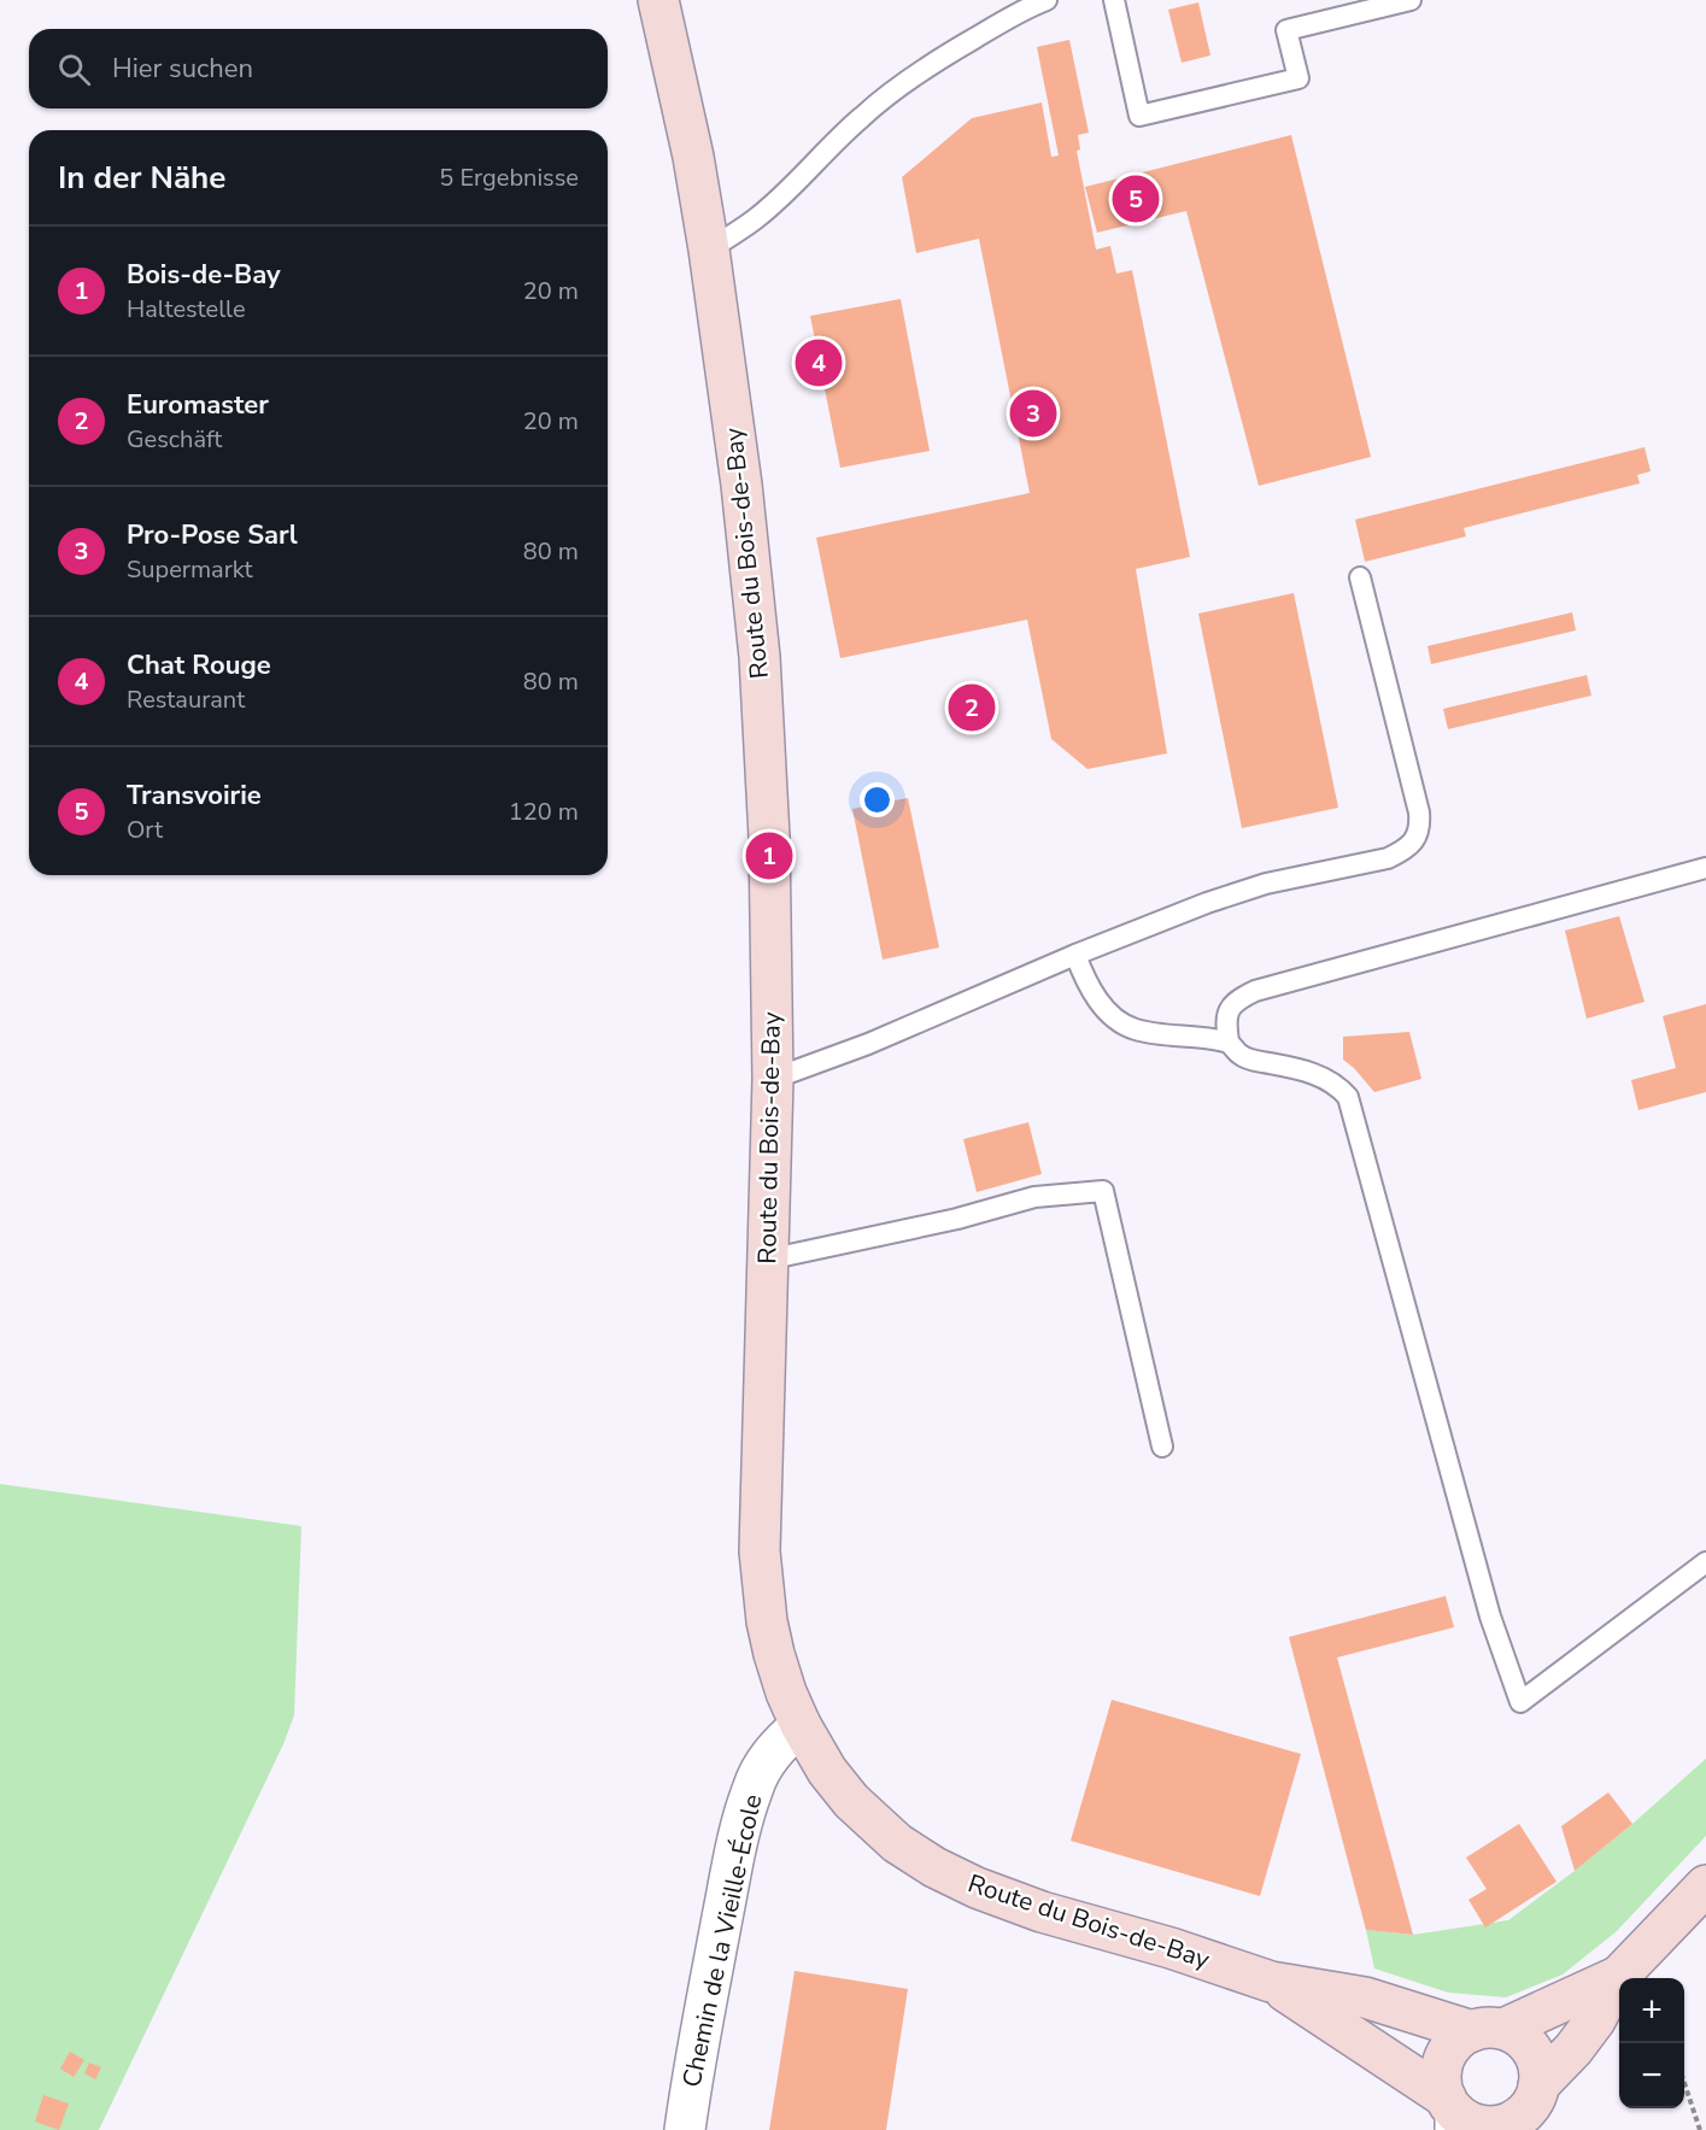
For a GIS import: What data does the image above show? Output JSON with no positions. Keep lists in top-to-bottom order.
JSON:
{
  "streets": {
    "main road": ["Route du Bois-de-Bay"],
    "street": ["Chemin de la Vieille-École"]
  },
  "crossings": [
    ["Route du Bois-de-Bay", "Chemin de la Vieille-École"]
  ],
  "page": {
    "search": "Hier suchen",
    "heading": ["In der Nähe", "5 Ergebnisse"],
    "pins": [
      "5",
      "4",
      "3",
      "2",
      "1"
    ],
    "list": [
      {
        "mark": "1",
        "name": "Bois-de-Bay",
        "note": "Haltestelle",
        "value": "20 m"
      },
      {
        "mark": "2",
        "name": "Euromaster",
        "note": "Geschäft",
        "value": "20 m"
      },
      {
        "mark": "3",
        "name": "Pro-Pose Sarl",
        "note": "Supermarkt",
        "value": "80 m"
      },
      {
        "mark": "4",
        "name": "Chat Rouge",
        "note": "Restaurant",
        "value": "80 m"
      },
      {
        "mark": "5",
        "name": "Transvoirie",
        "note": "Ort",
        "value": "120 m"
      }
    ],
    "map_buttons": ["+", "−"]
  }
}
